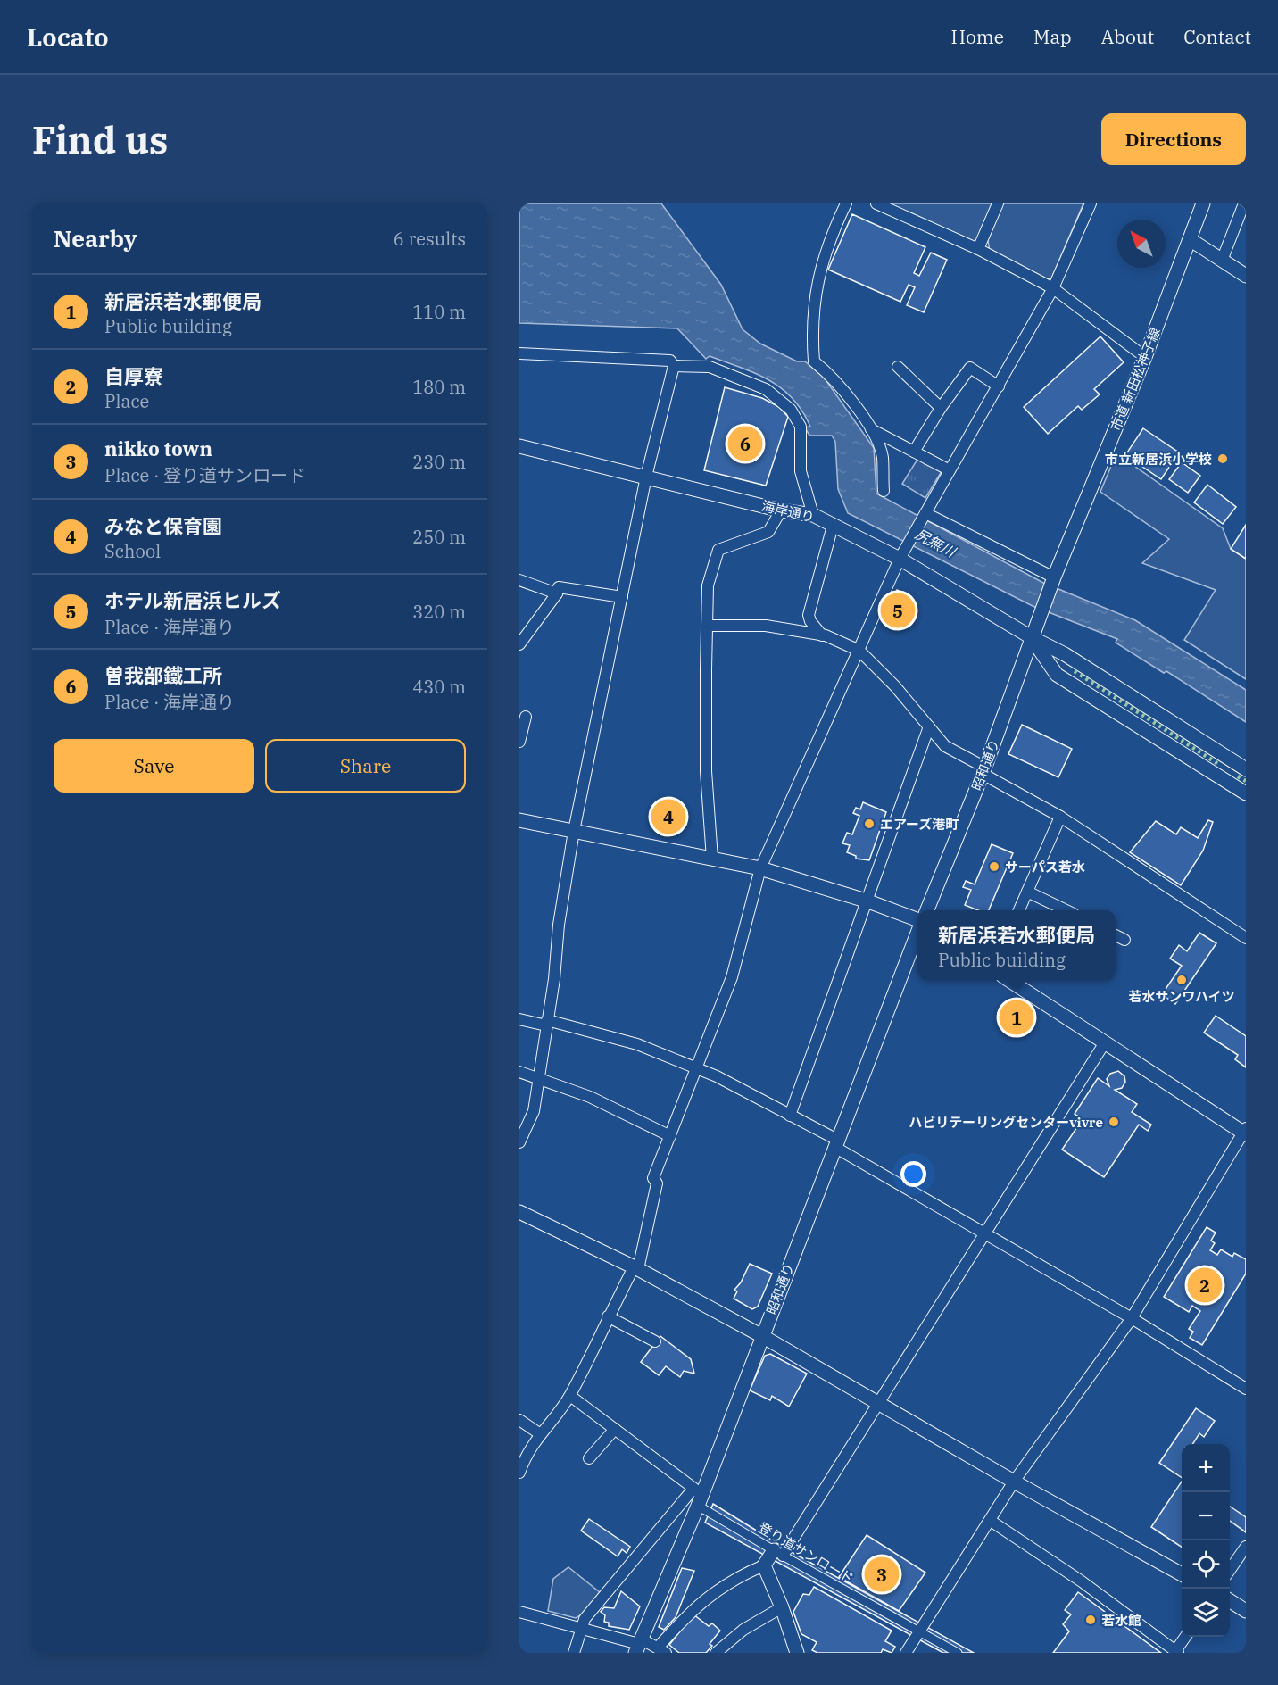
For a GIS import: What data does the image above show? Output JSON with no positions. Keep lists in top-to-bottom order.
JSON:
{
  "streets": {
    "street": [
      "市道 新田松神子線",
      "海岸通り",
      "昭和通り",
      "登り道サンロード"
    ]
  },
  "crossings": [
    ["市道 新田松神子線", "昭和通り"],
    ["海岸通り", "昭和通り"],
    ["昭和通り", "登り道サンロード"]
  ],
  "water": ["尻無川"],
  "places": [
    "市立新居浜小学校",
    "エアーズ港町",
    "サーパス若水",
    "若水サンワハイツ",
    "ハビリテーリングセンターvivre",
    "若水館"
  ],
  "north": "top left",
  "page": {
    "header": "Locato",
    "nav": [
      "Home",
      "Map",
      "About",
      "Contact"
    ],
    "buttons": [
      "Directions",
      ["Save", "Share"]
    ],
    "title": "Find us",
    "heading": ["Nearby", "6 results"],
    "list": [
      {
        "mark": "1",
        "name": "新居浜若水郵便局",
        "note": "Public building",
        "value": "110 m"
      },
      {
        "mark": "2",
        "name": "自厚寮",
        "note": "Place",
        "value": "180 m"
      },
      {
        "mark": "3",
        "name": "nikko town",
        "note": "Place · 登り道サンロード",
        "value": "230 m"
      },
      {
        "mark": "4",
        "name": "みなと保育園",
        "note": "School",
        "value": "250 m"
      },
      {
        "mark": "5",
        "name": "ホテル新居浜ヒルズ",
        "note": "Place · 海岸通り",
        "value": "320 m"
      },
      {
        "mark": "6",
        "name": "曽我部鐵工所",
        "note": "Place · 海岸通り",
        "value": "430 m"
      }
    ],
    "pins": [
      "6",
      "5",
      "4",
      "1",
      "2",
      "3"
    ],
    "popup": ["新居浜若水郵便局", "Public building"],
    "map_buttons": ["+", "−"]
  }
}
